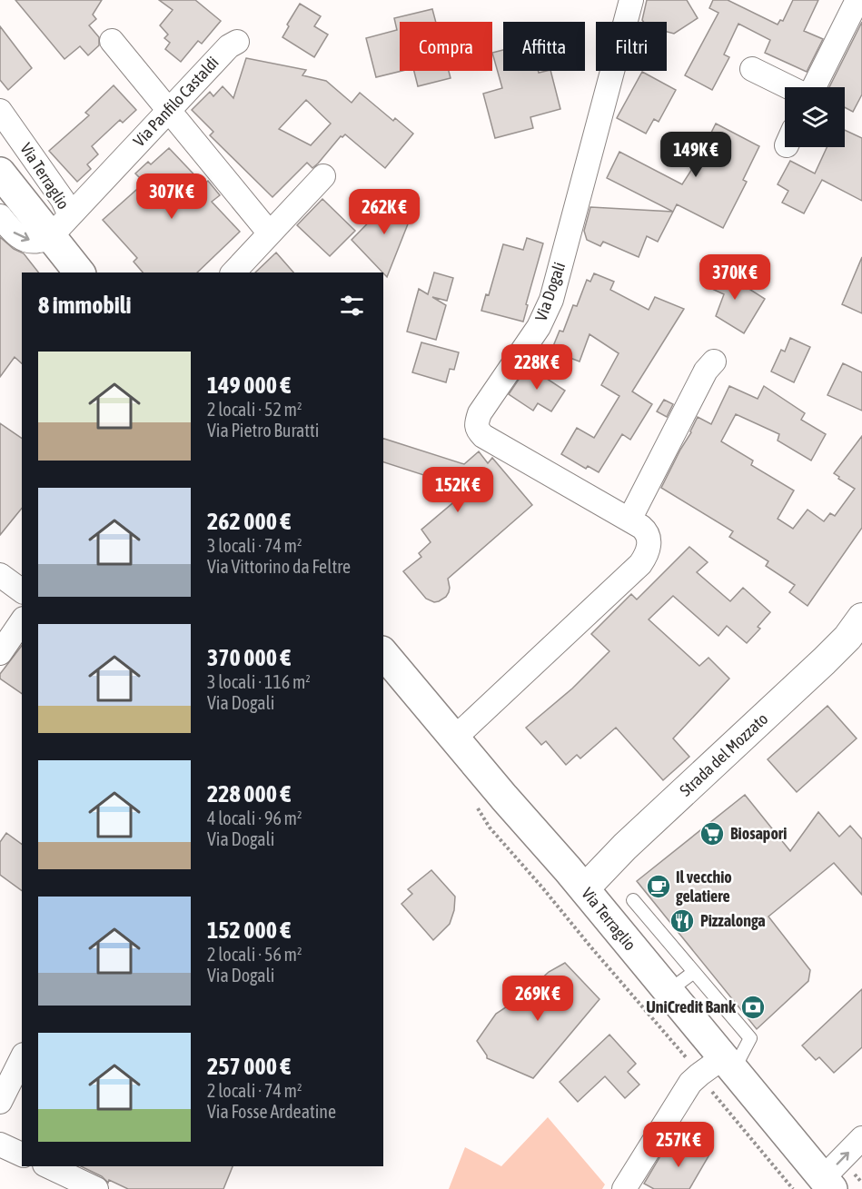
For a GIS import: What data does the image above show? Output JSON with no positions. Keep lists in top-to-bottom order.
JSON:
{
  "streets": {
    "main road": ["Via Terraglio"],
    "street": ["Via Panfilo Castaldi", "Via Dogali", "Strada del Mozzato"]
  },
  "crossings": [
    ["Via Panfilo Castaldi", "Via Terraglio"],
    ["Via Terraglio", "Via Dogali"],
    ["Via Terraglio", "Strada del Mozzato"]
  ],
  "places": {
    "supermarket": ["Biosapori"],
    "cafe": ["Il vecchio gelatiere"],
    "restaurant": ["Pizzalonga"],
    "bank": ["UniCredit Bank"]
  },
  "page": {
    "chip": ["Compra", "Affitta", "Filtri"],
    "price": [
      "149K €",
      "307K €",
      "262K €",
      "370K €",
      "228K €",
      "152K €",
      "269K €",
      "257K €"
    ],
    "heading": "8 immobili",
    "list": [
      {
        "name": "149 000 €",
        "note": "2 locali · 52 m² · Via Pietro Buratti"
      },
      {
        "name": "262 000 €",
        "note": "3 locali · 74 m² · Via Vittorino da Feltre"
      },
      {
        "name": "370 000 €",
        "note": "3 locali · 116 m² · Via Dogali"
      },
      {
        "name": "228 000 €",
        "note": "4 locali · 96 m² · Via Dogali"
      },
      {
        "name": "152 000 €",
        "note": "2 locali · 56 m² · Via Dogali"
      },
      {
        "name": "257 000 €",
        "note": "2 locali · 74 m² · Via Fosse Ardeatine"
      }
    ]
  }
}
